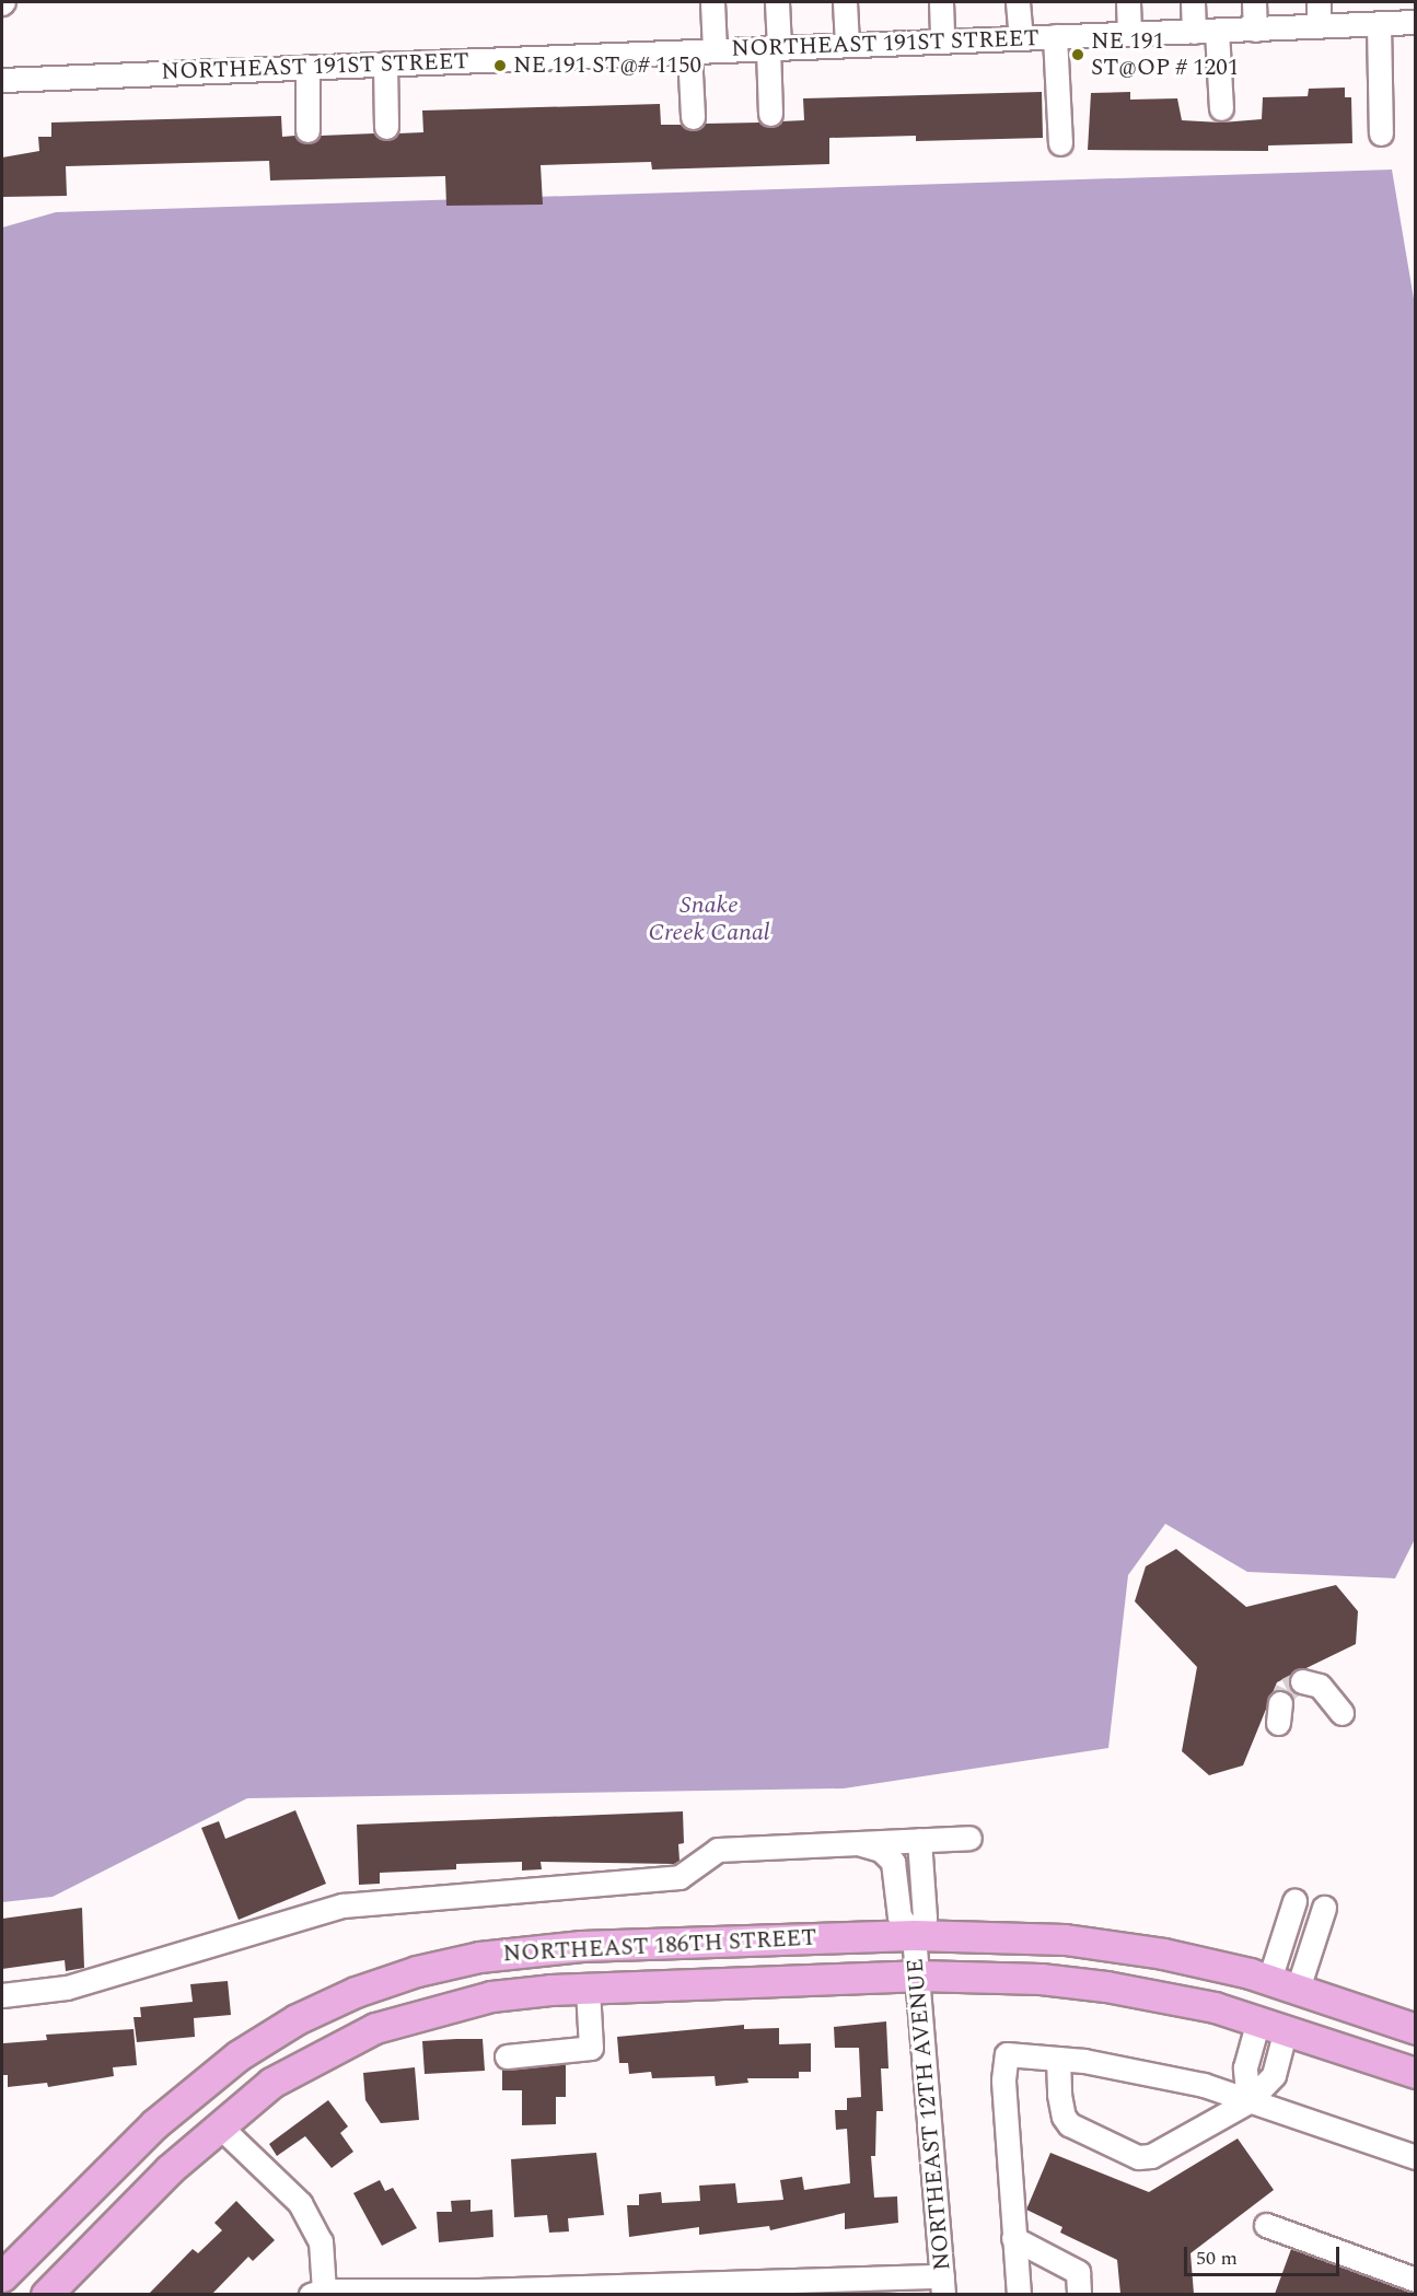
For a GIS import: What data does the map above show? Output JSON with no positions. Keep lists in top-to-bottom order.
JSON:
{
  "streets": {
    "main road": ["NORTHEAST 186TH STREET"],
    "street": ["NORTHEAST 191ST STREET", "NORTHEAST 12TH AVENUE"]
  },
  "crossings": [
    ["NORTHEAST 186TH STREET", "NORTHEAST 12TH AVENUE"]
  ],
  "water": ["Snake Creek Canal"],
  "places": ["NE 191 ST@OP # 1201", "NE 191 ST@# 1150"],
  "scale_bar": "50 m"
}
